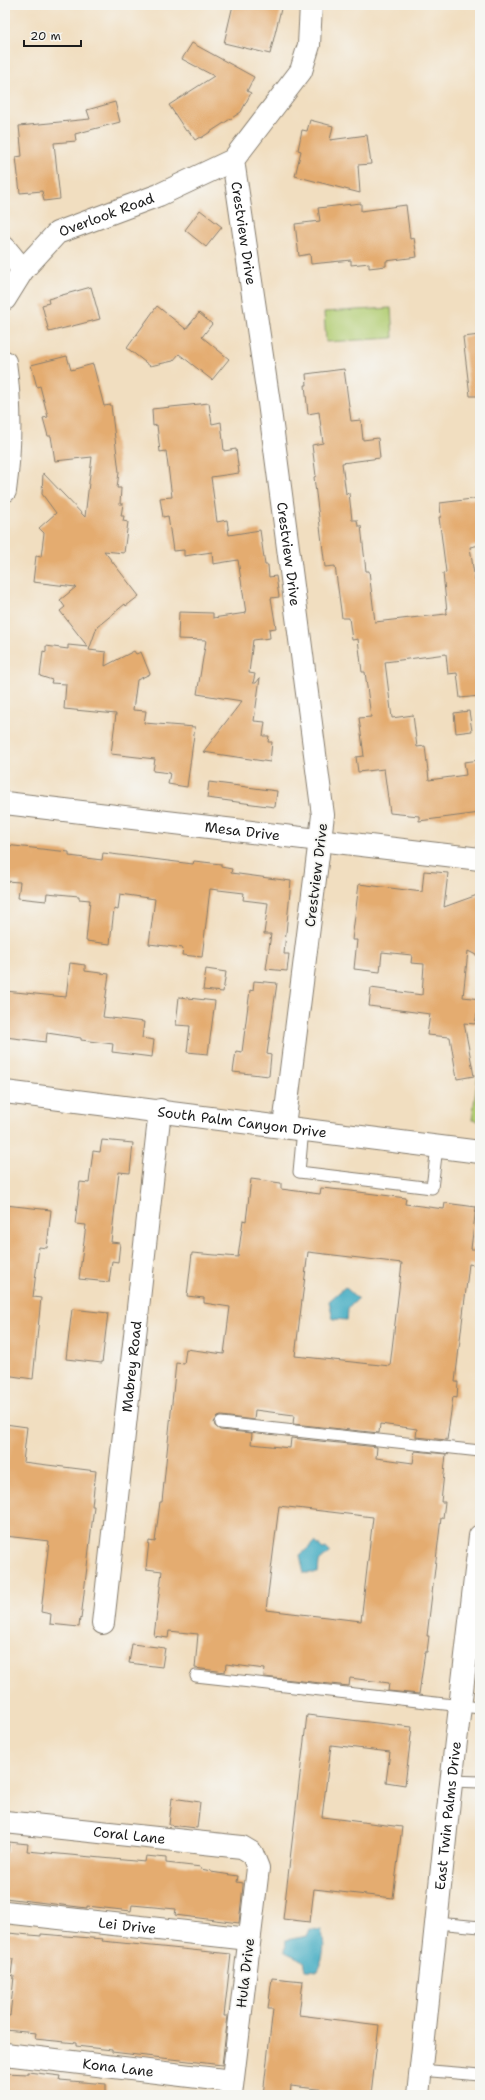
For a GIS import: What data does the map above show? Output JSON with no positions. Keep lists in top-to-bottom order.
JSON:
{
  "streets": {
    "street": [
      "Overlook Road",
      "Crestview Drive",
      "Mesa Drive",
      "South Palm Canyon Drive",
      "Mabrey Road",
      "East Twin Palms Drive",
      "Coral Lane",
      "Lei Drive",
      "Hula Drive",
      "Kona Lane"
    ]
  },
  "crossings": [
    ["Overlook Road", "Crestview Drive"],
    ["Crestview Drive", "Mesa Drive"],
    ["Crestview Drive", "South Palm Canyon Drive"],
    ["South Palm Canyon Drive", "Mabrey Road"],
    ["Coral Lane", "Hula Drive"],
    ["Lei Drive", "Hula Drive"],
    ["Hula Drive", "Kona Lane"]
  ],
  "scale_bar": "20 m"
}
